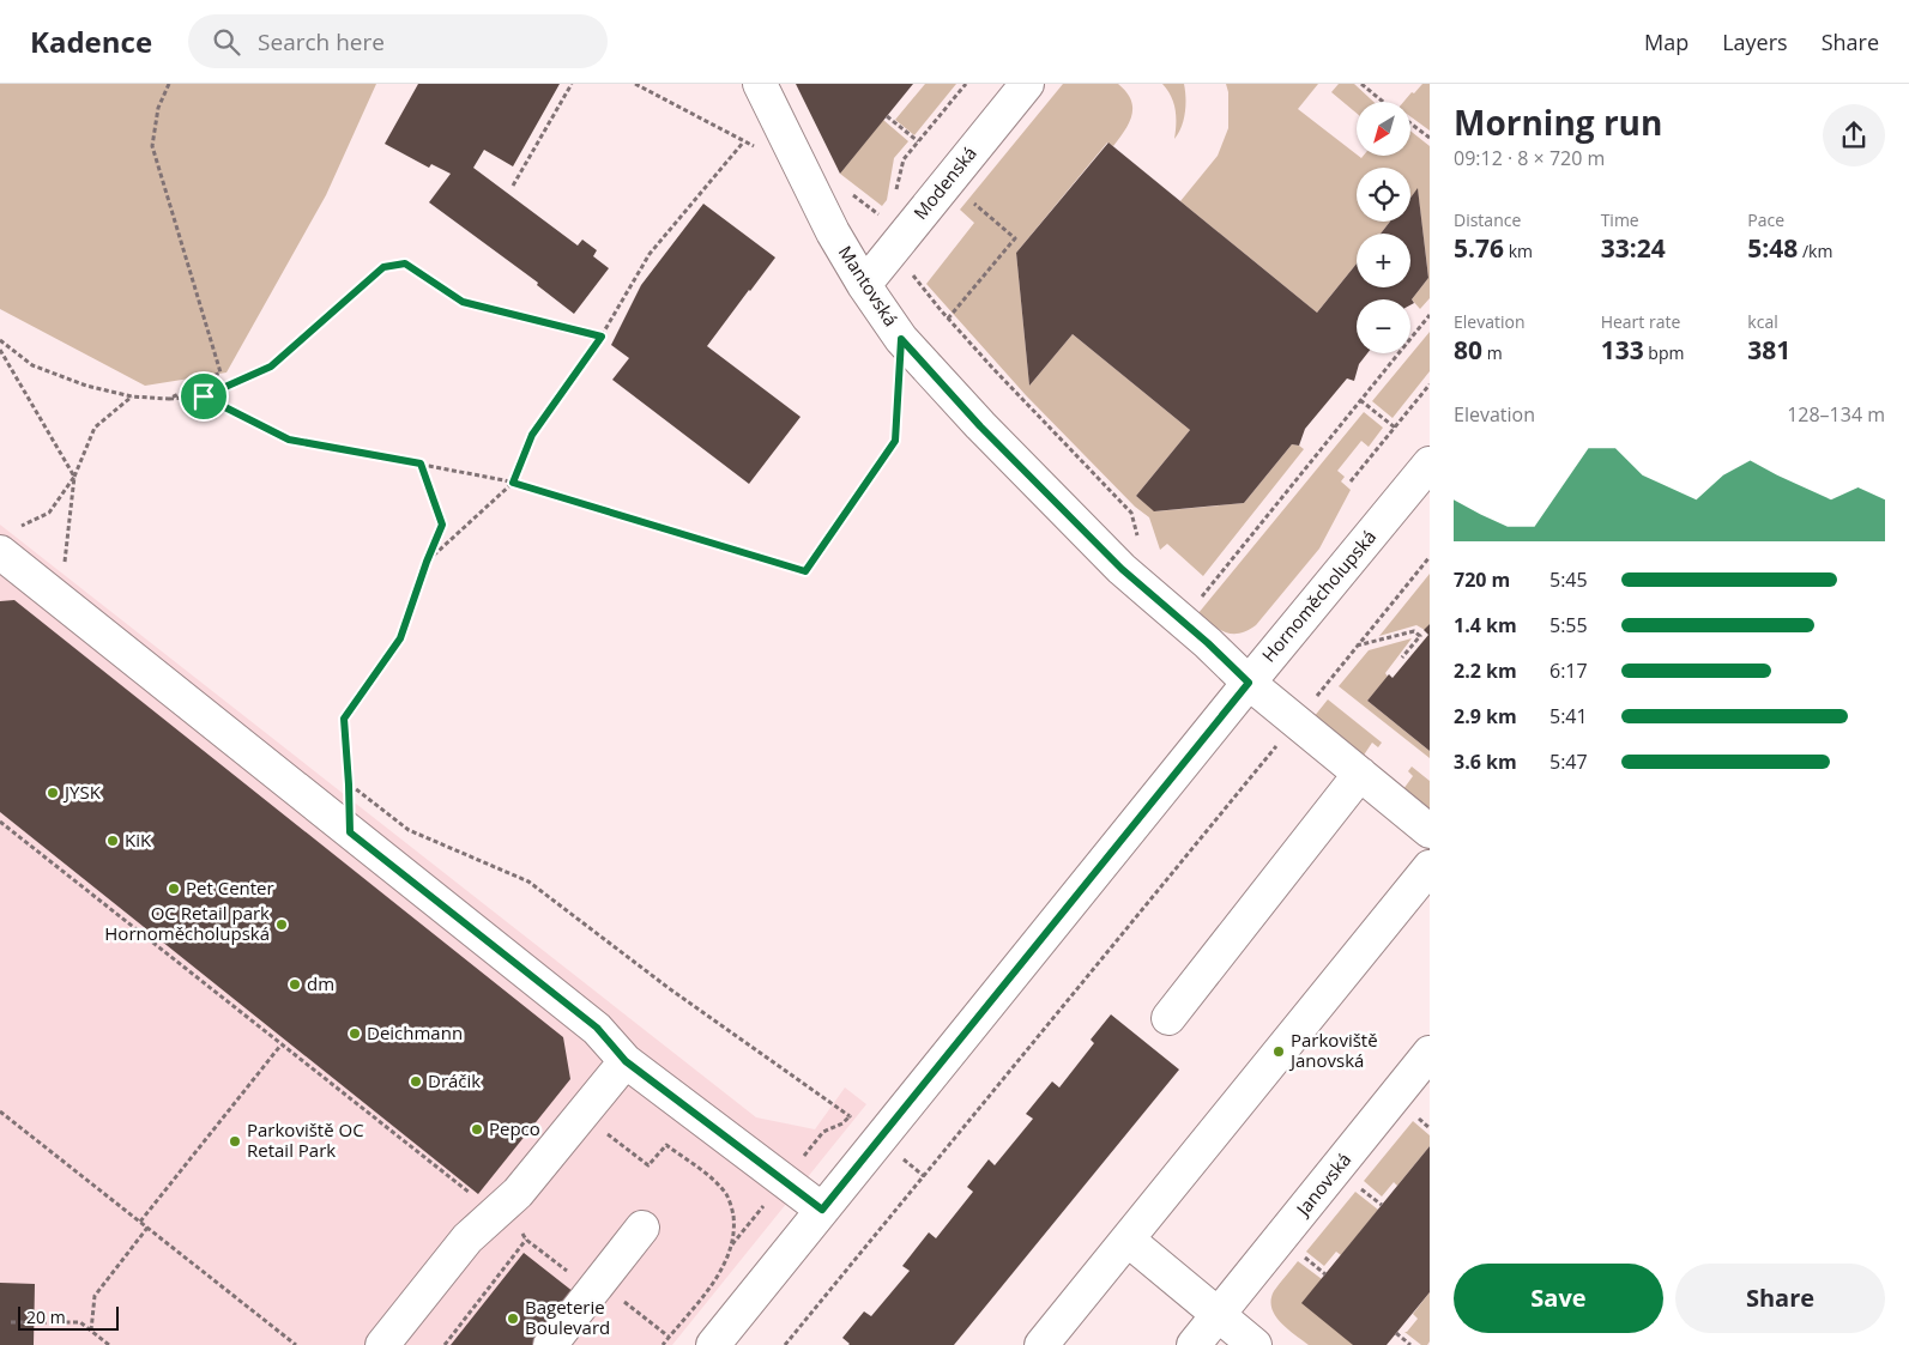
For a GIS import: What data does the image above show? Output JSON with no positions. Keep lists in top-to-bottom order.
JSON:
{
  "streets": {
    "street": [
      "Modenská",
      "Mantovská",
      "Hornoměcholupská",
      "Janovská"
    ]
  },
  "crossings": [
    ["Modenská", "Mantovská"],
    ["Mantovská", "Hornoměcholupská"]
  ],
  "places": [
    "JYSK",
    "KiK",
    "Pet Center",
    "OC Retail park Hornoměcholupská",
    "dm",
    "Deichmann",
    "Parkoviště Janovská",
    "Dráčik",
    "Pepco",
    "Parkoviště OC Retail Park",
    "Bageterie Boulevard"
  ],
  "scale_bar": "20 m",
  "north": "bottom left",
  "page": {
    "header": "Kadence",
    "search": "Search here",
    "nav": ["Map", "Layers", "Share"],
    "heading": ["Morning run", "09:12 · 8 × 720 m"],
    "map_buttons": ["+", "−"],
    "stats": [
      ["Distance", "5.76 km"],
      ["Time", "33:24"],
      ["Pace", "5:48 /km"],
      ["Elevation", "80 m"],
      ["Heart rate", "133 bpm"],
      ["kcal", "381"]
    ],
    "chart": ["Elevation", "128–134 m"],
    "list": [
      {
        "name": "720 m",
        "note": "5:45"
      },
      {
        "name": "1.4 km",
        "note": "5:55"
      },
      {
        "name": "2.2 km",
        "note": "6:17"
      },
      {
        "name": "2.9 km",
        "note": "5:41"
      },
      {
        "name": "3.6 km",
        "note": "5:47"
      }
    ],
    "buttons": ["Save", "Share"],
    "scale": "20 m"
  }
}
